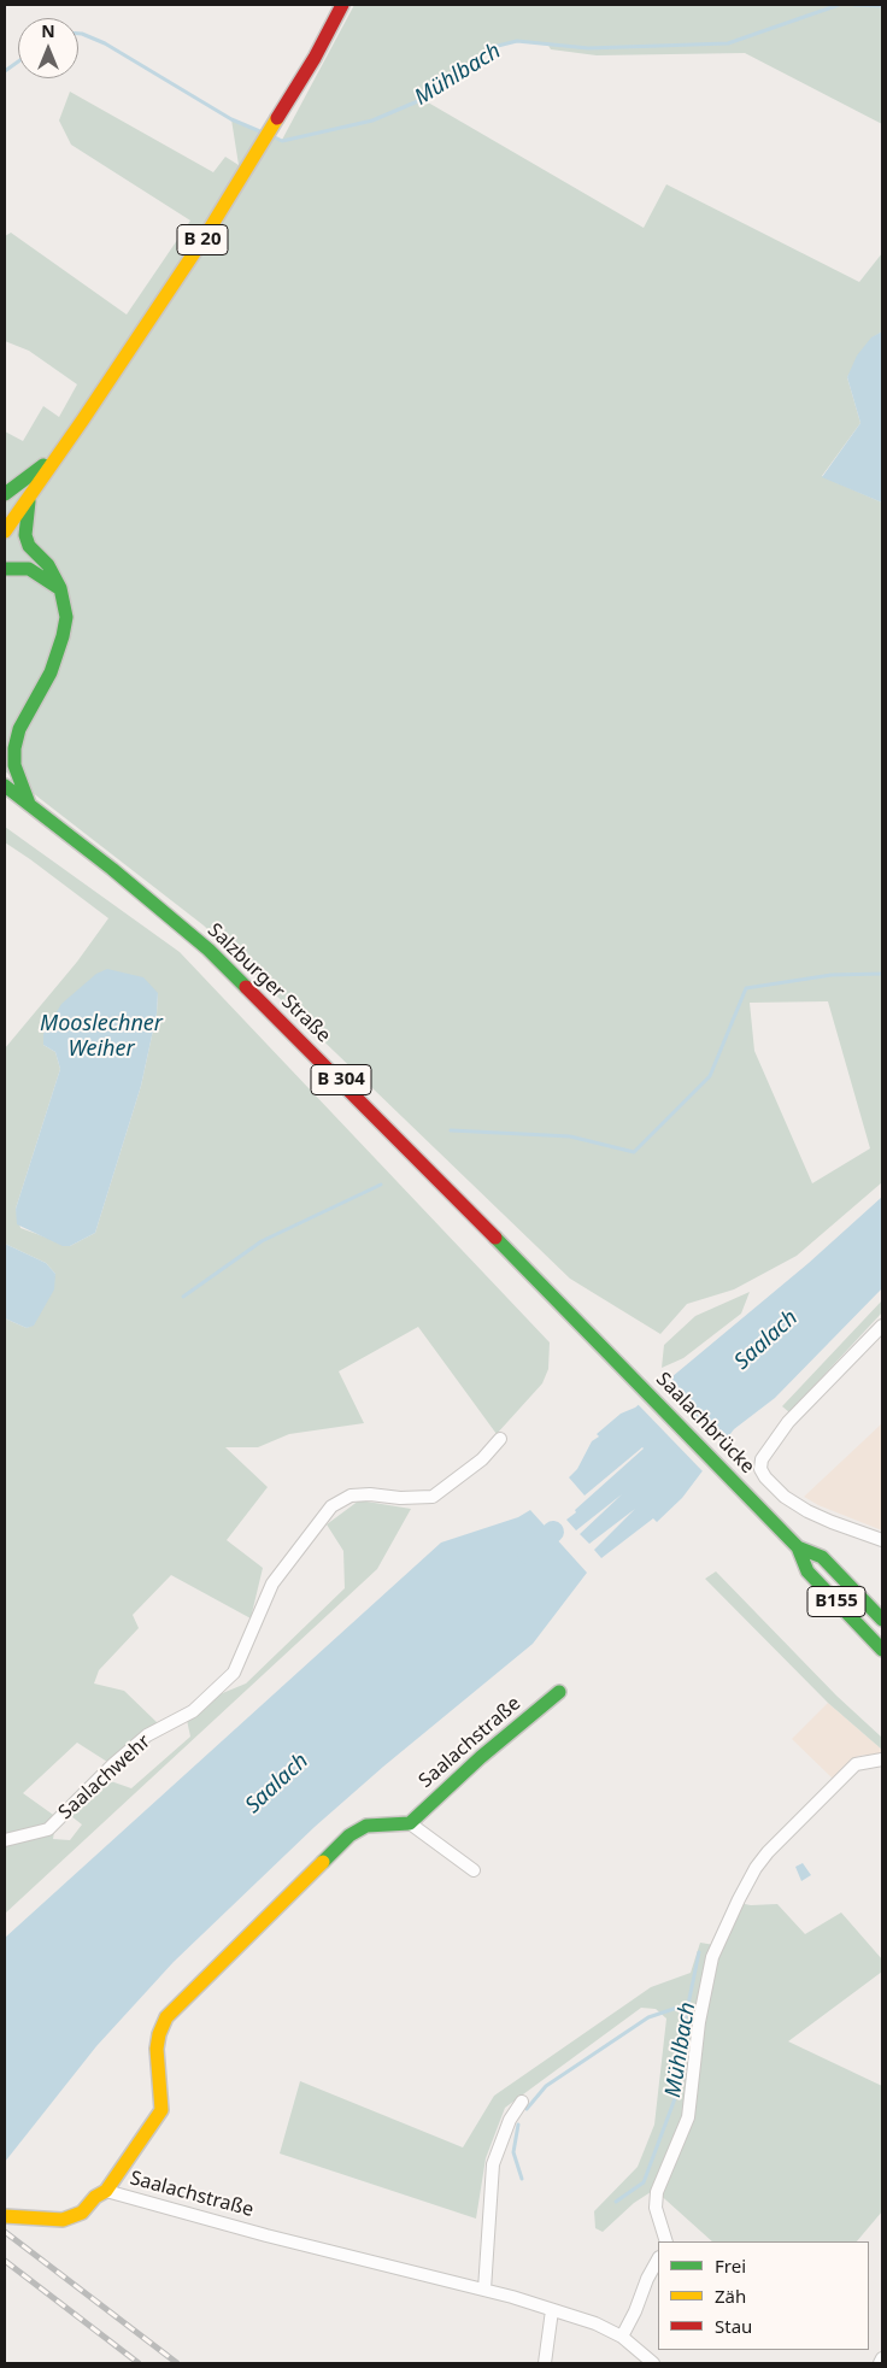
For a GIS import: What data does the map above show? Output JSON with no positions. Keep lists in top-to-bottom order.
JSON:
{
  "streets": {
    "main road": [
      "B 20",
      "Salzburger Straße",
      "B 304",
      "Saalachbrücke",
      "B155",
      "Saalachstraße"
    ],
    "street": ["Saalachwehr"]
  },
  "crossings": [
    ["Salzburger Straße", "B 304"],
    ["Salzburger Straße", "Saalachbrücke"],
    ["Saalachbrücke", "B155"]
  ],
  "water": ["Mühlbach", "Mooslechner Weiher", "Saalach"],
  "legend": ["Frei", "Zäh", "Stau"],
  "north": "top"
}
